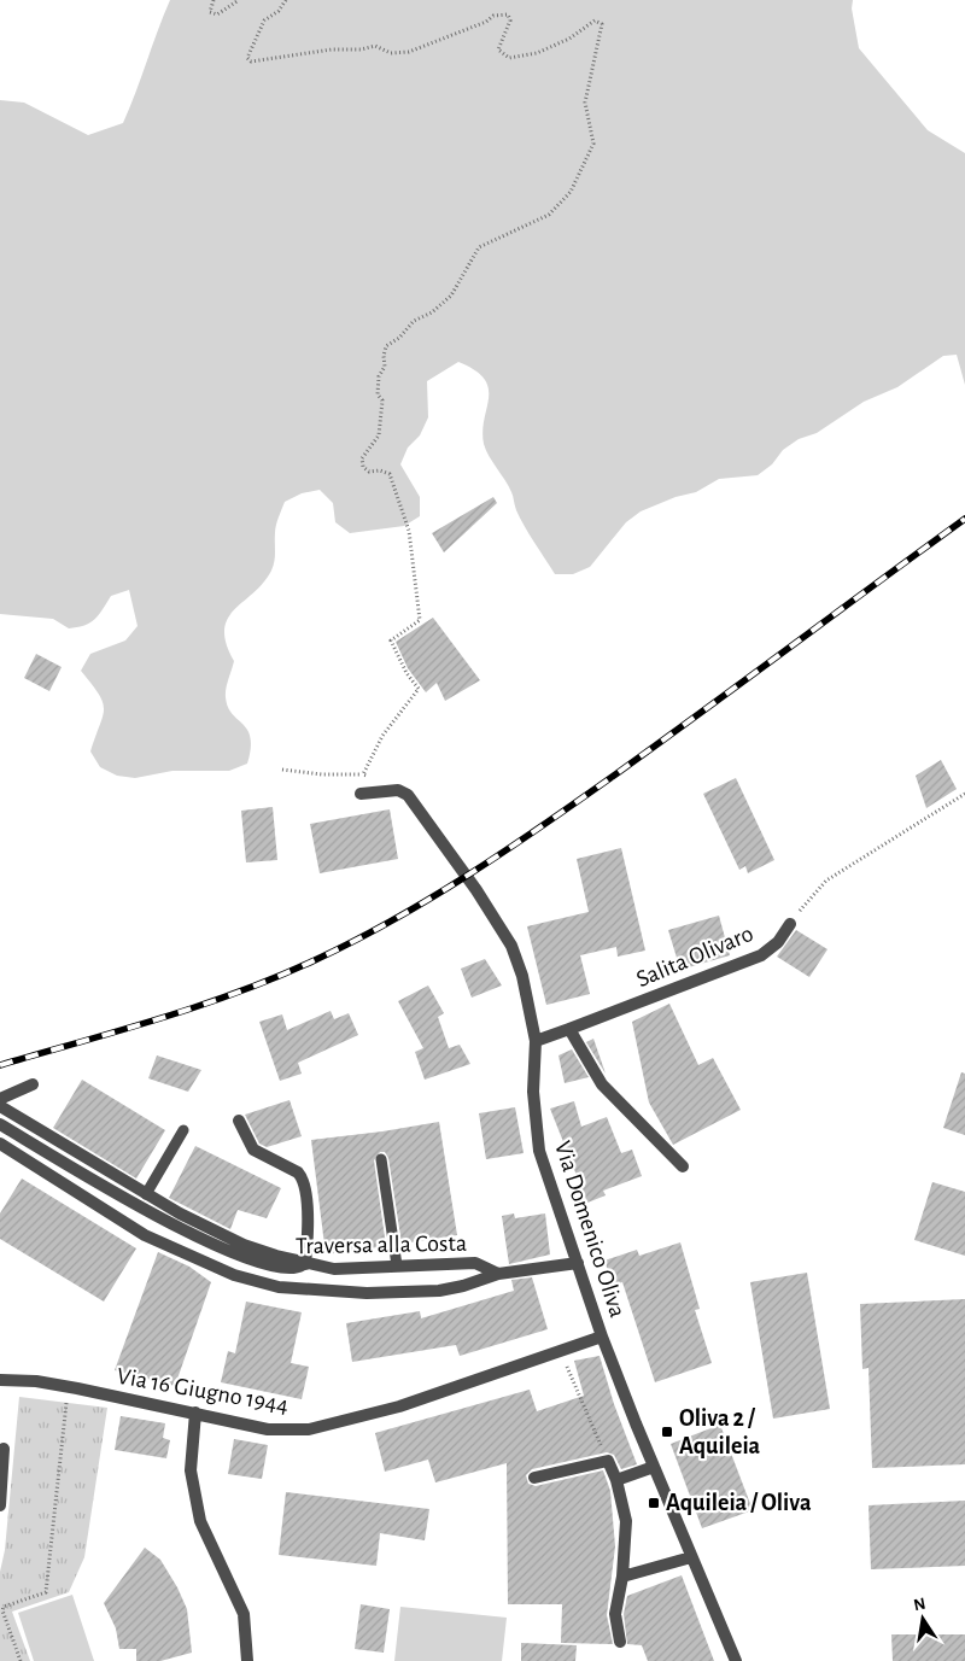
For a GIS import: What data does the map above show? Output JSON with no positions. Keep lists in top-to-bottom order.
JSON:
{
  "streets": {
    "street": [
      "Salita Olivaro",
      "Via Domenico Oliva",
      "Traversa alla Costa",
      "Via 16 Giugno 1944"
    ]
  },
  "crossings": [
    ["Salita Olivaro", "Via Domenico Oliva"],
    ["Via Domenico Oliva", "Traversa alla Costa"],
    ["Via Domenico Oliva", "Via 16 Giugno 1944"]
  ],
  "places": {
    "transit": ["Oliva 2 / Aquileia", "Aquileia / Oliva"]
  },
  "north": "top"
}
